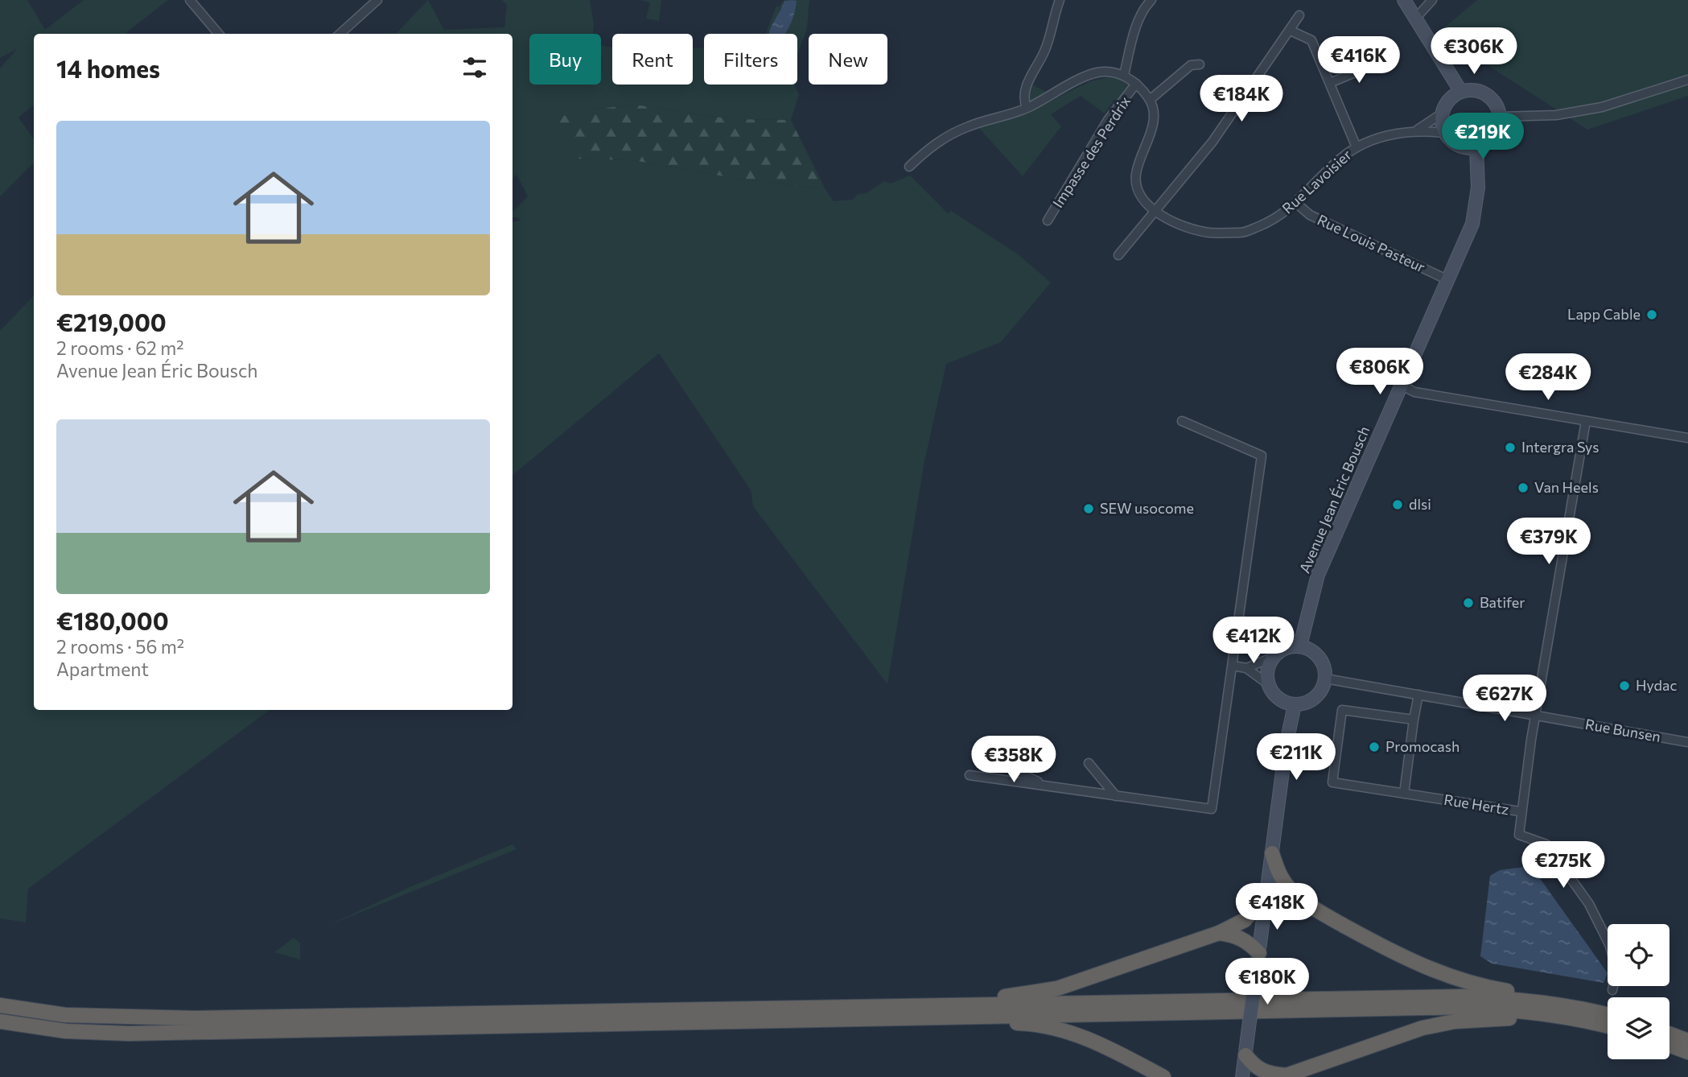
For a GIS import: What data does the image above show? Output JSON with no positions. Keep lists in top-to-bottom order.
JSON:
{
  "streets": {
    "main road": ["Avenue Jean Éric Bousch"],
    "street": [
      "Impasse des Perdrix",
      "Rue Lavoisier",
      "Rue Louis Pasteur",
      "Rue Bunsen",
      "Rue Hertz"
    ]
  },
  "crossings": [
    ["Rue Lavoisier", "Rue Louis Pasteur"],
    ["Rue Lavoisier", "Avenue Jean Éric Bousch"],
    ["Rue Louis Pasteur", "Avenue Jean Éric Bousch"],
    ["Avenue Jean Éric Bousch", "Rue Bunsen"],
    ["Rue Bunsen", "Rue Hertz"]
  ],
  "places": [
    "Lapp Cable",
    "Intergra Sys",
    "Van Heels",
    "dlsi",
    "SEW usocome",
    "Batifer",
    "Hydac",
    "Promocash"
  ],
  "page": {
    "price": [
      "€306K",
      "€416K",
      "€184K",
      "€219K",
      "€806K",
      "€284K",
      "€379K",
      "€412K",
      "€627K",
      "€211K",
      "€358K",
      "€275K",
      "€418K",
      "€180K"
    ],
    "chip": [
      "Buy",
      "Rent",
      "Filters",
      "New"
    ],
    "heading": "14 homes",
    "list": [
      {
        "name": "€219,000",
        "note": "2 rooms · 62 m² · Avenue Jean Éric Bousch"
      },
      {
        "name": "€180,000",
        "note": "2 rooms · 56 m² · Apartment"
      }
    ]
  }
}
